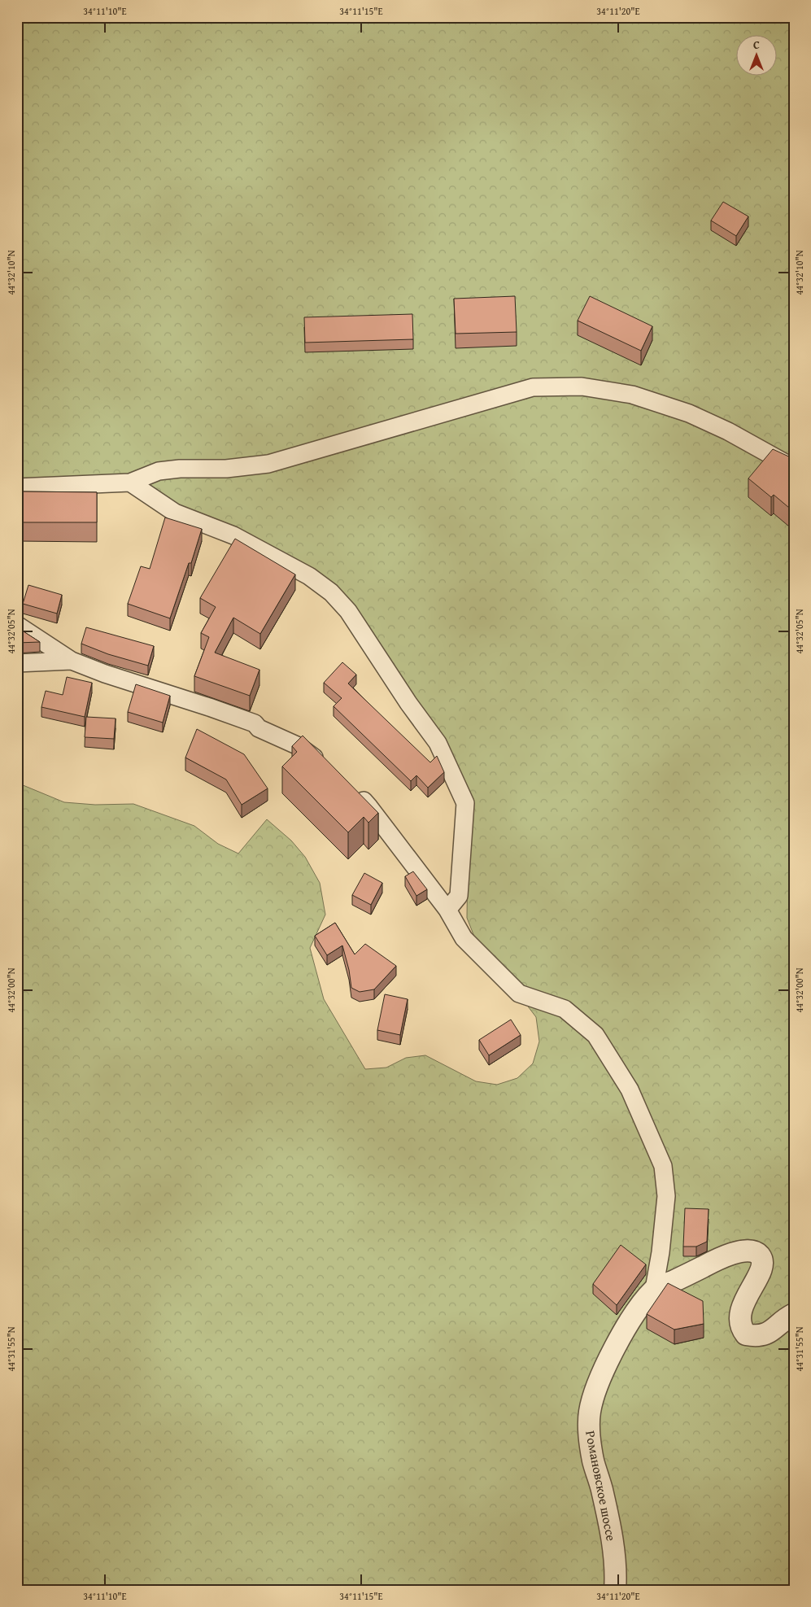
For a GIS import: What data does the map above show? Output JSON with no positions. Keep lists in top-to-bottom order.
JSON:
{
  "streets": {
    "street": ["Романовское шоссе"]
  },
  "north": "top",
  "coordinates": [
    "34°11'10\"E",
    "34°11'15\"E",
    "34°11'20\"E",
    "44°32'10\"N",
    "44°32'05\"N",
    "44°32'00\"N",
    "44°31'55\"N"
  ]
}
